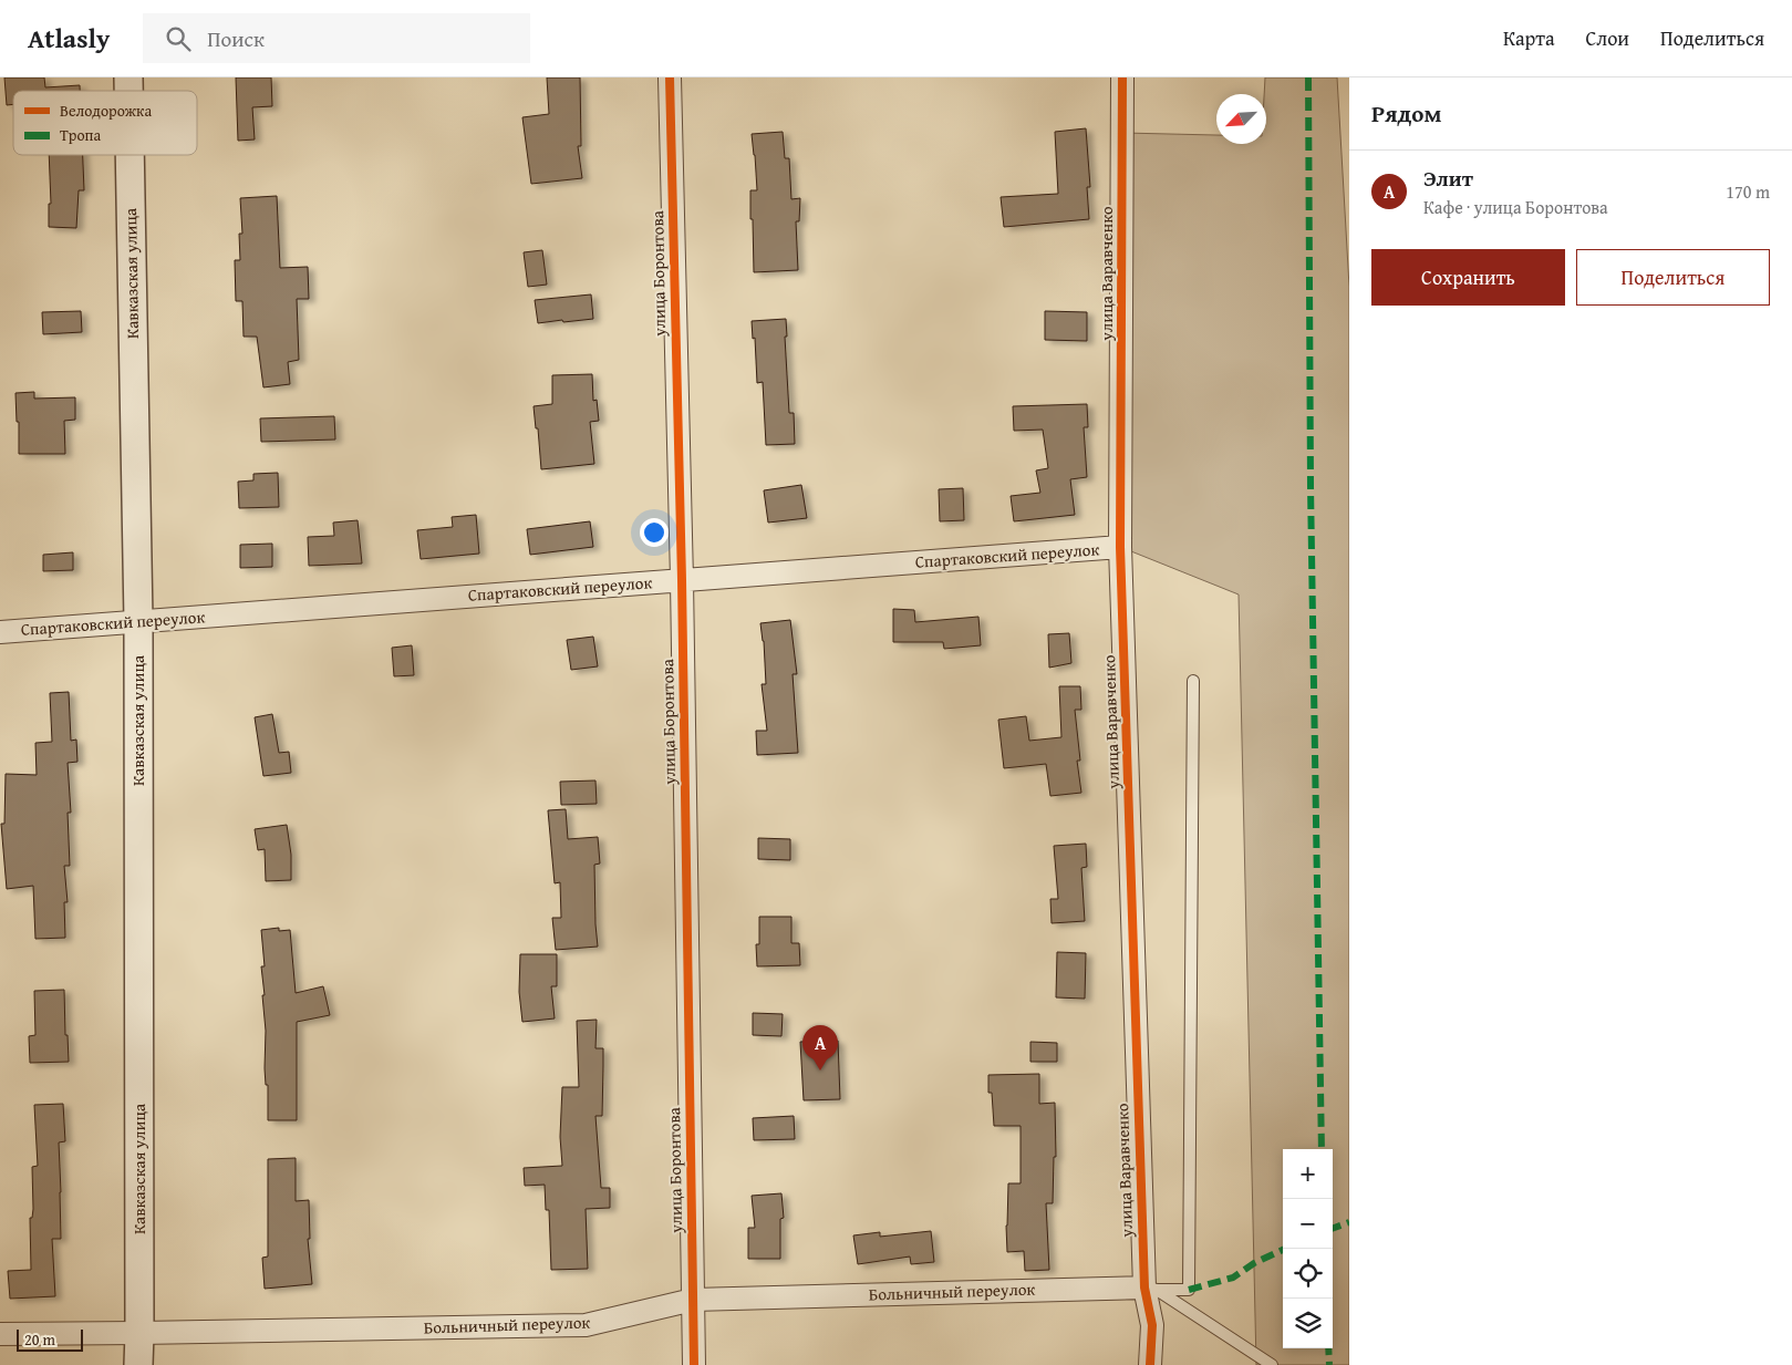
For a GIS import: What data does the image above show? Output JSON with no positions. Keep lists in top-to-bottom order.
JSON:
{
  "streets": {
    "street": [
      "Кавказская улица",
      "улица Боронтова",
      "улица Варавченко",
      "Спартаковский переулок",
      "Больничный переулок"
    ]
  },
  "crossings": [
    ["Кавказская улица", "Спартаковский переулок"],
    ["Кавказская улица", "Больничный переулок"],
    ["улица Боронтова", "Спартаковский переулок"],
    ["улица Боронтова", "Больничный переулок"],
    ["улица Варавченко", "Спартаковский переулок"],
    ["улица Варавченко", "Больничный переулок"]
  ],
  "legend": ["Велодорожка", "Тропа"],
  "scale_bar": "20 m",
  "north": "bottom left",
  "page": {
    "header": "Atlasly",
    "search": "Поиск",
    "nav": ["Карта", "Слои", "Поделиться"],
    "heading": "Рядом",
    "list": [
      {
        "mark": "A",
        "name": "Элит",
        "note": "Кафе · улица Боронтова",
        "value": "170 m"
      }
    ],
    "buttons": ["Сохранить", "Поделиться"],
    "pins": "A",
    "map_buttons": ["+", "−"],
    "scale": "20 m"
  }
}
